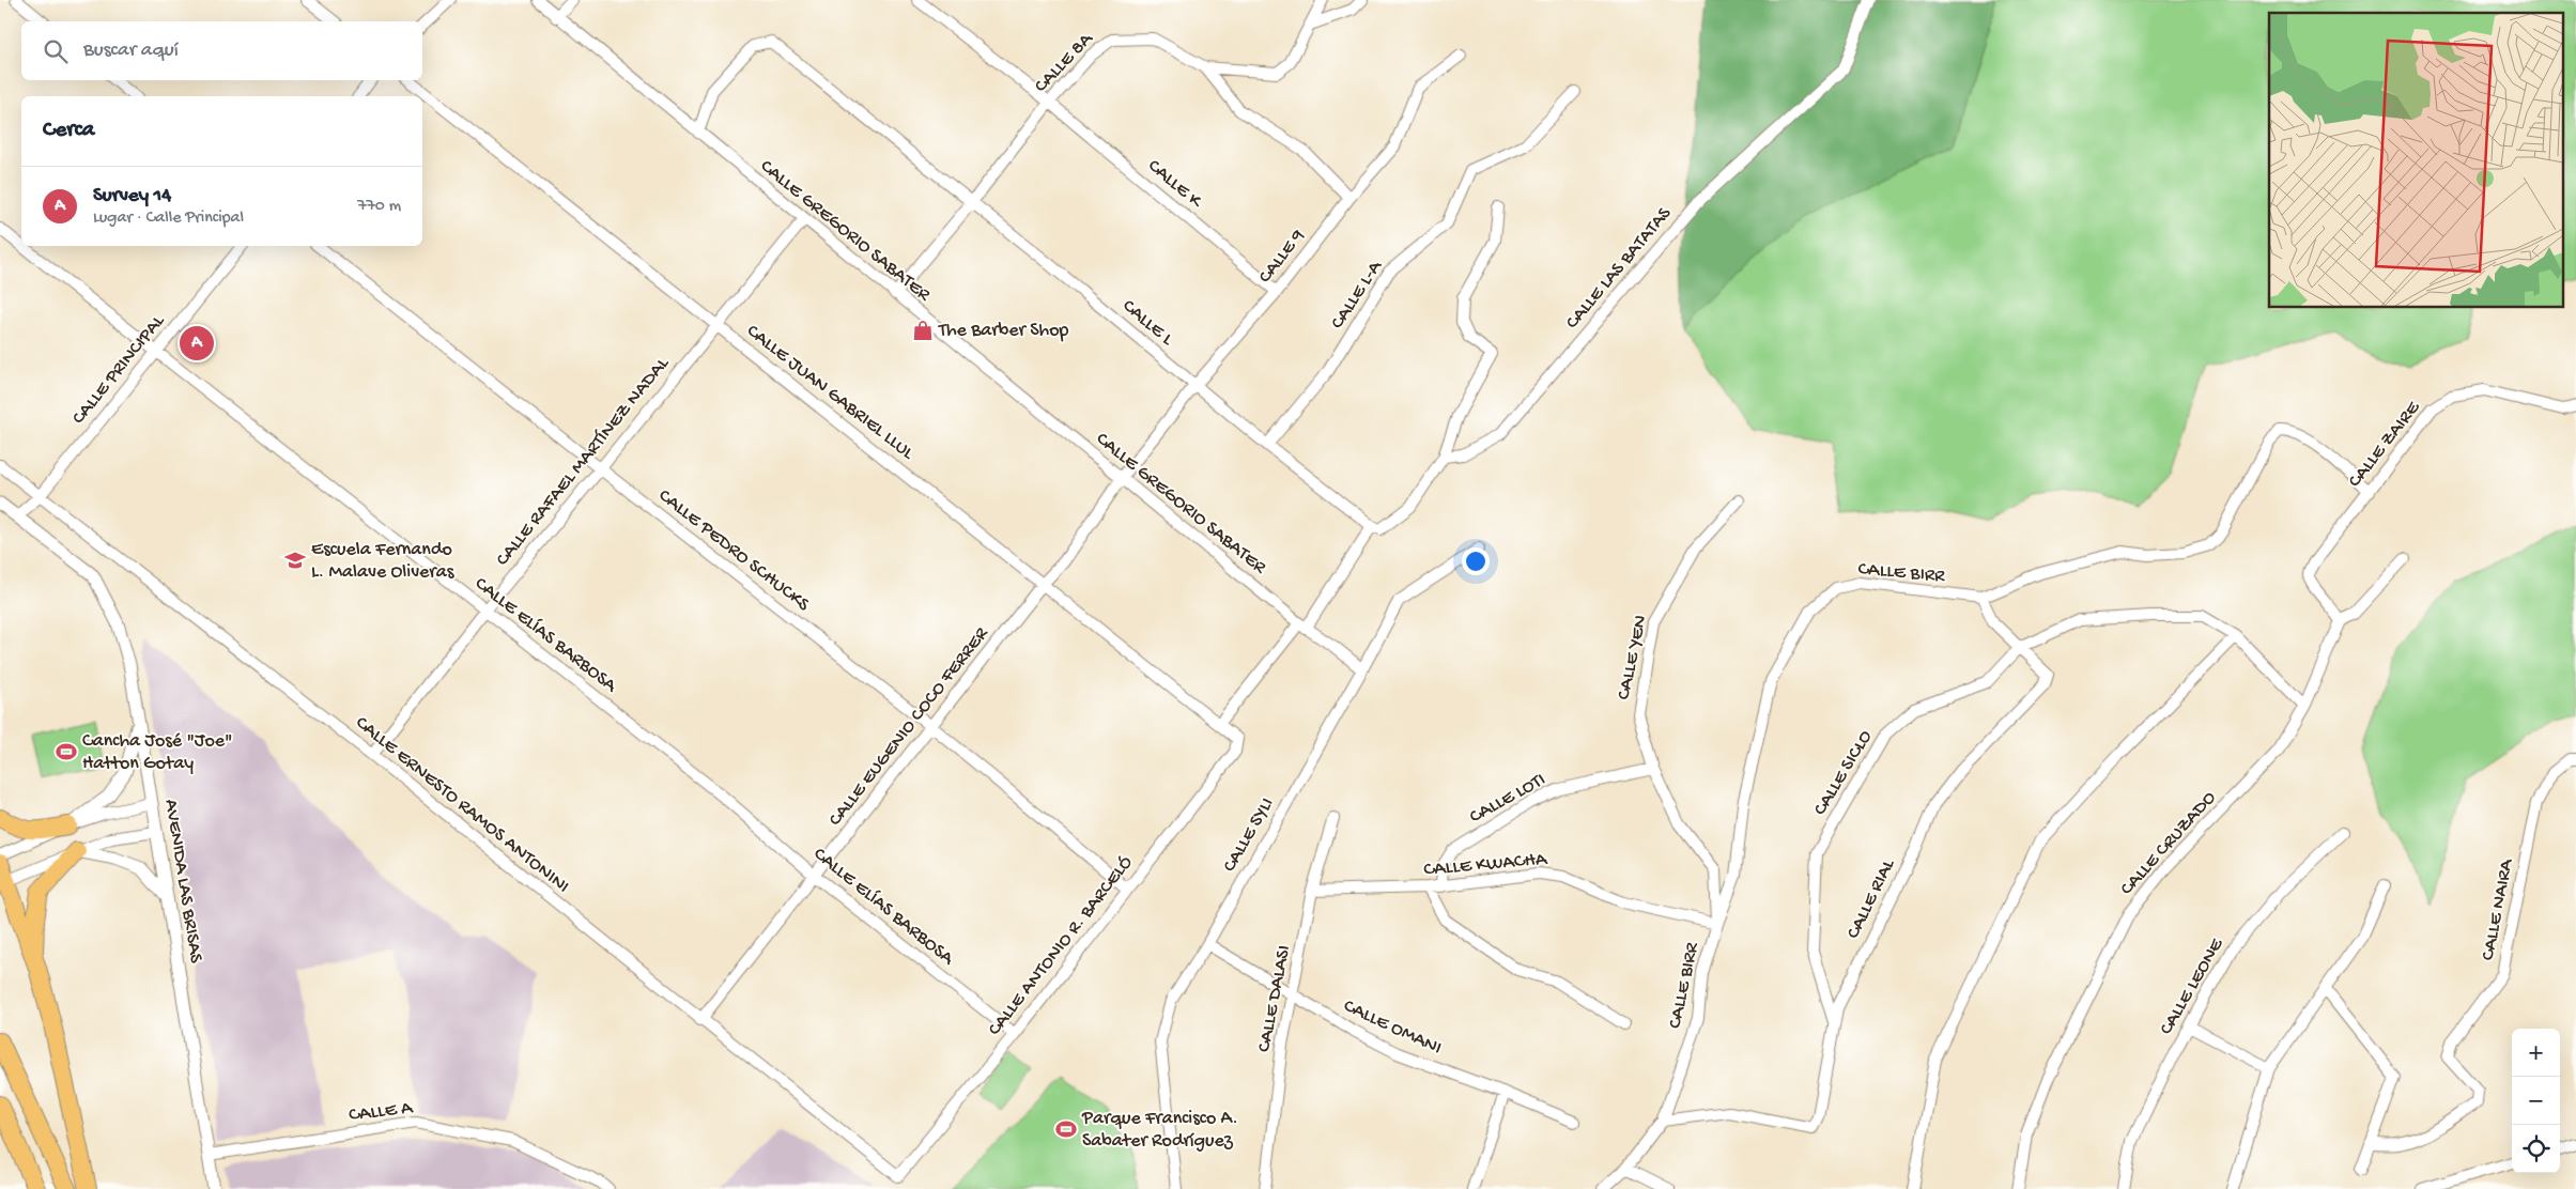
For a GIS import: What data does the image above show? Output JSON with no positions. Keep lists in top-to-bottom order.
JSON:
{
  "streets": {
    "street": [
      "CALLE 8A",
      "CALLE K",
      "CALLE GREGORIO SABATER",
      "CALLE 9",
      "CALLE LAS BATATAS",
      "CALLE L-A",
      "CALLE L",
      "CALLE PRINCIPAL",
      "CALLE JUAN GABRIEL LLUL",
      "CALLE ZAIRE",
      "CALLE RAFAEL MARTÍNEZ NADAL",
      "CALLE PEDRO SCHUCKS",
      "CALLE BIRR",
      "CALLE ELÍAS BARBOSA",
      "CALLE YEN",
      "CALLE EUGENIO COCO FERRER",
      "CALLE SICLO",
      "CALLE LOTI",
      "CALLE ERNESTO RAMOS ANTONINI",
      "CALLE SYLI",
      "CALLE CRUZADO",
      "CALLE KWACHA",
      "AVENIDA LAS BRISAS",
      "CALLE RIAL",
      "CALLE NAIRA",
      "CALLE ANTONIO R. BARCELÓ",
      "CALLE LEONE",
      "CALLE DALASI",
      "CALLE OMANI",
      "CALLE A"
    ]
  },
  "crossings": [
    ["CALLE 8A", "CALLE K"],
    ["CALLE 8A", "CALLE GREGORIO SABATER"],
    ["CALLE 8A", "CALLE 9"],
    ["CALLE 8A", "CALLE L"],
    ["CALLE K", "CALLE 9"],
    ["CALLE GREGORIO SABATER", "CALLE 9"],
    ["CALLE GREGORIO SABATER", "CALLE L"],
    ["CALLE GREGORIO SABATER", "CALLE RAFAEL MARTÍNEZ NADAL"],
    ["CALLE GREGORIO SABATER", "CALLE EUGENIO COCO FERRER"],
    ["CALLE GREGORIO SABATER", "CALLE SYLI"],
    ["CALLE 9", "CALLE L"],
    ["CALLE 9", "CALLE EUGENIO COCO FERRER"],
    ["CALLE L-A", "CALLE L"],
    ["CALLE PRINCIPAL", "CALLE ELÍAS BARBOSA"],
    ["CALLE PRINCIPAL", "CALLE ERNESTO RAMOS ANTONINI"],
    ["CALLE PRINCIPAL", "AVENIDA LAS BRISAS"],
    ["CALLE JUAN GABRIEL LLUL", "CALLE RAFAEL MARTÍNEZ NADAL"],
    ["CALLE JUAN GABRIEL LLUL", "CALLE EUGENIO COCO FERRER"],
    ["CALLE JUAN GABRIEL LLUL", "CALLE ANTONIO R. BARCELÓ"],
    ["CALLE ZAIRE", "CALLE CRUZADO"],
    ["CALLE RAFAEL MARTÍNEZ NADAL", "CALLE PEDRO SCHUCKS"],
    ["CALLE RAFAEL MARTÍNEZ NADAL", "CALLE ELÍAS BARBOSA"],
    ["CALLE RAFAEL MARTÍNEZ NADAL", "CALLE ERNESTO RAMOS ANTONINI"],
    ["CALLE PEDRO SCHUCKS", "CALLE EUGENIO COCO FERRER"],
    ["CALLE PEDRO SCHUCKS", "CALLE ANTONIO R. BARCELÓ"],
    ["CALLE BIRR", "CALLE YEN"],
    ["CALLE BIRR", "CALLE KWACHA"],
    ["CALLE BIRR", "CALLE RIAL"],
    ["CALLE ELÍAS BARBOSA", "CALLE EUGENIO COCO FERRER"],
    ["CALLE ELÍAS BARBOSA", "CALLE ANTONIO R. BARCELÓ"],
    ["CALLE YEN", "CALLE LOTI"],
    ["CALLE YEN", "CALLE KWACHA"],
    ["CALLE EUGENIO COCO FERRER", "CALLE ERNESTO RAMOS ANTONINI"],
    ["CALLE SICLO", "CALLE CRUZADO"],
    ["CALLE SICLO", "CALLE RIAL"],
    ["CALLE LOTI", "CALLE KWACHA"],
    ["CALLE ERNESTO RAMOS ANTONINI", "CALLE ANTONIO R. BARCELÓ"],
    ["CALLE SYLI", "CALLE OMANI"],
    ["CALLE KWACHA", "CALLE DALASI"],
    ["AVENIDA LAS BRISAS", "CALLE A"],
    ["CALLE DALASI", "CALLE OMANI"]
  ],
  "places": {
    "shop": ["The Barber Shop"],
    "school or university": ["Escuela Fernando L. Malave Oliveras"],
    "sports": ["Cancha José \"Joe\" Hatton Gotay", "Parque Francisco A. Sabater Rodríguez"]
  },
  "page": {
    "search": "Buscar aquí",
    "heading": "Cerca",
    "list": [
      {
        "mark": "A",
        "name": "Survey 14",
        "note": "Lugar · Calle Principal",
        "value": "770 m"
      }
    ],
    "pins": "A",
    "map_buttons": ["+", "−"]
  }
}
